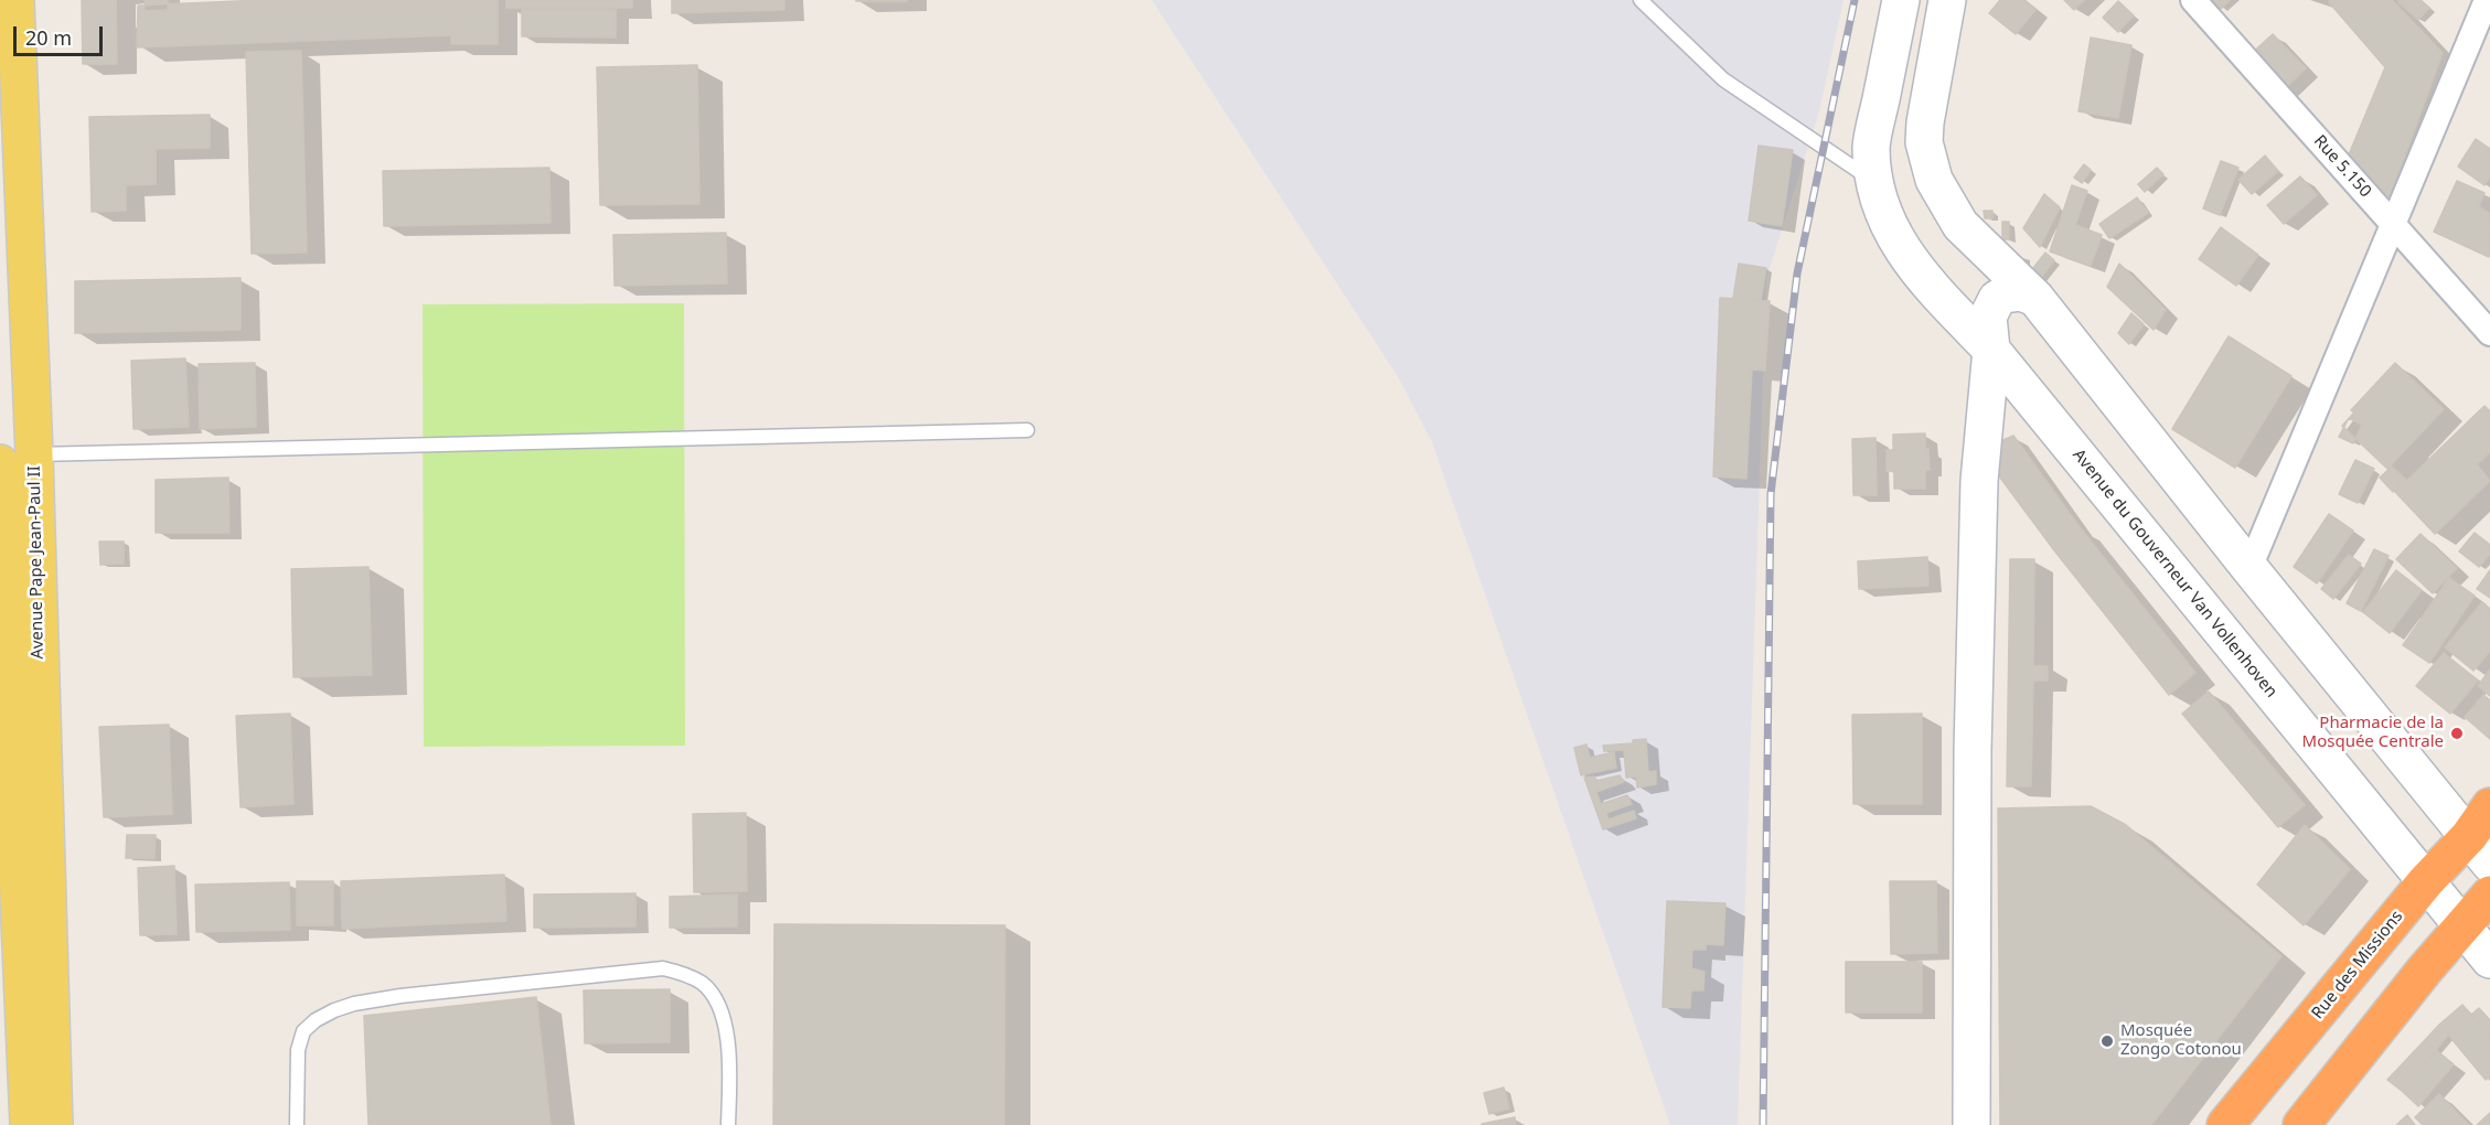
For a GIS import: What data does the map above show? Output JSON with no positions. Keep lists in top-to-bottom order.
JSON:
{
  "streets": {
    "highway": ["Rue des Missions"],
    "main road": ["Avenue Pape Jean-Paul II", "Avenue du Gouverneur Van Vollenhoven"],
    "street": ["Rue 5.150"]
  },
  "crossings": [
    ["Avenue du Gouverneur Van Vollenhoven", "Rue des Missions"]
  ],
  "places": ["Pharmacie de la Mosquée Centrale", "Mosquée Zongo Cotonou"],
  "scale_bar": "20 m"
}
